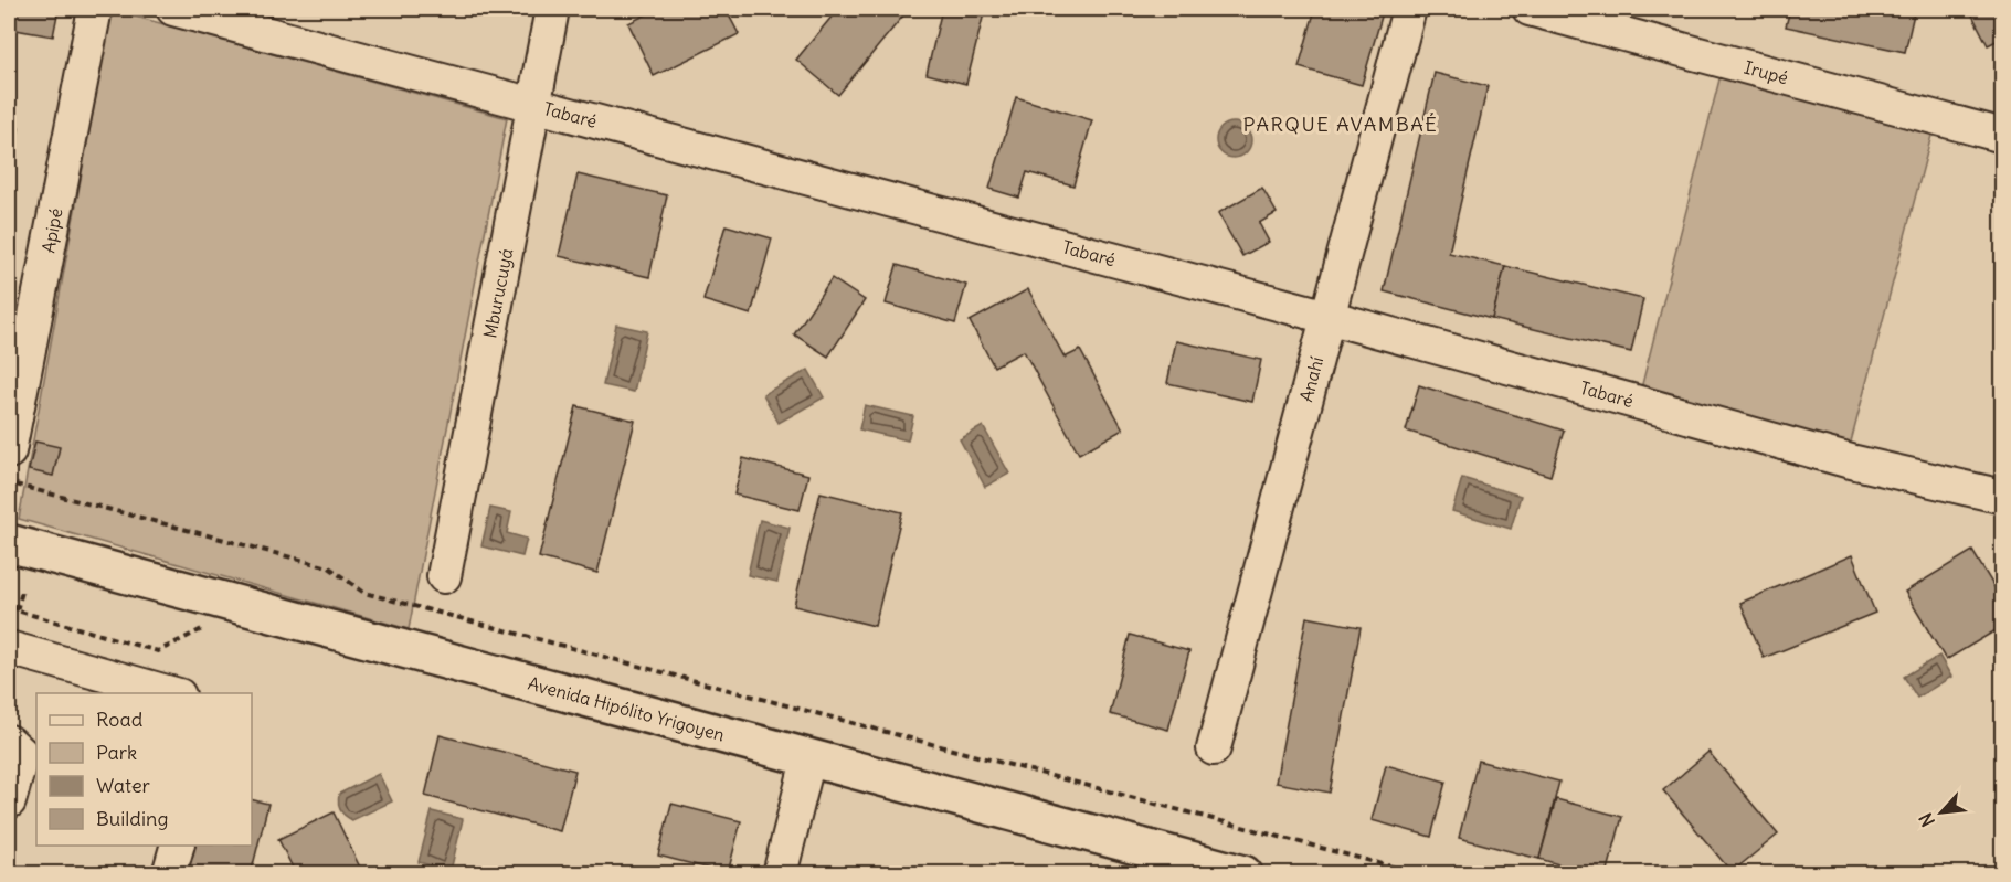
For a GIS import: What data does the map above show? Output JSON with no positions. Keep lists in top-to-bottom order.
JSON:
{
  "streets": {
    "main road": ["Avenida Hipólito Yrigoyen"],
    "street": [
      "Irupé",
      "Tabaré",
      "Apipé",
      "Mburucuyá",
      "Anahí"
    ]
  },
  "crossings": [
    ["Tabaré", "Mburucuyá"],
    ["Tabaré", "Anahí"]
  ],
  "districts": ["PARQUE AVAMBAÉ"],
  "legend": [
    "Road",
    "Park",
    "Water",
    "Building"
  ],
  "north": "bottom left"
}
